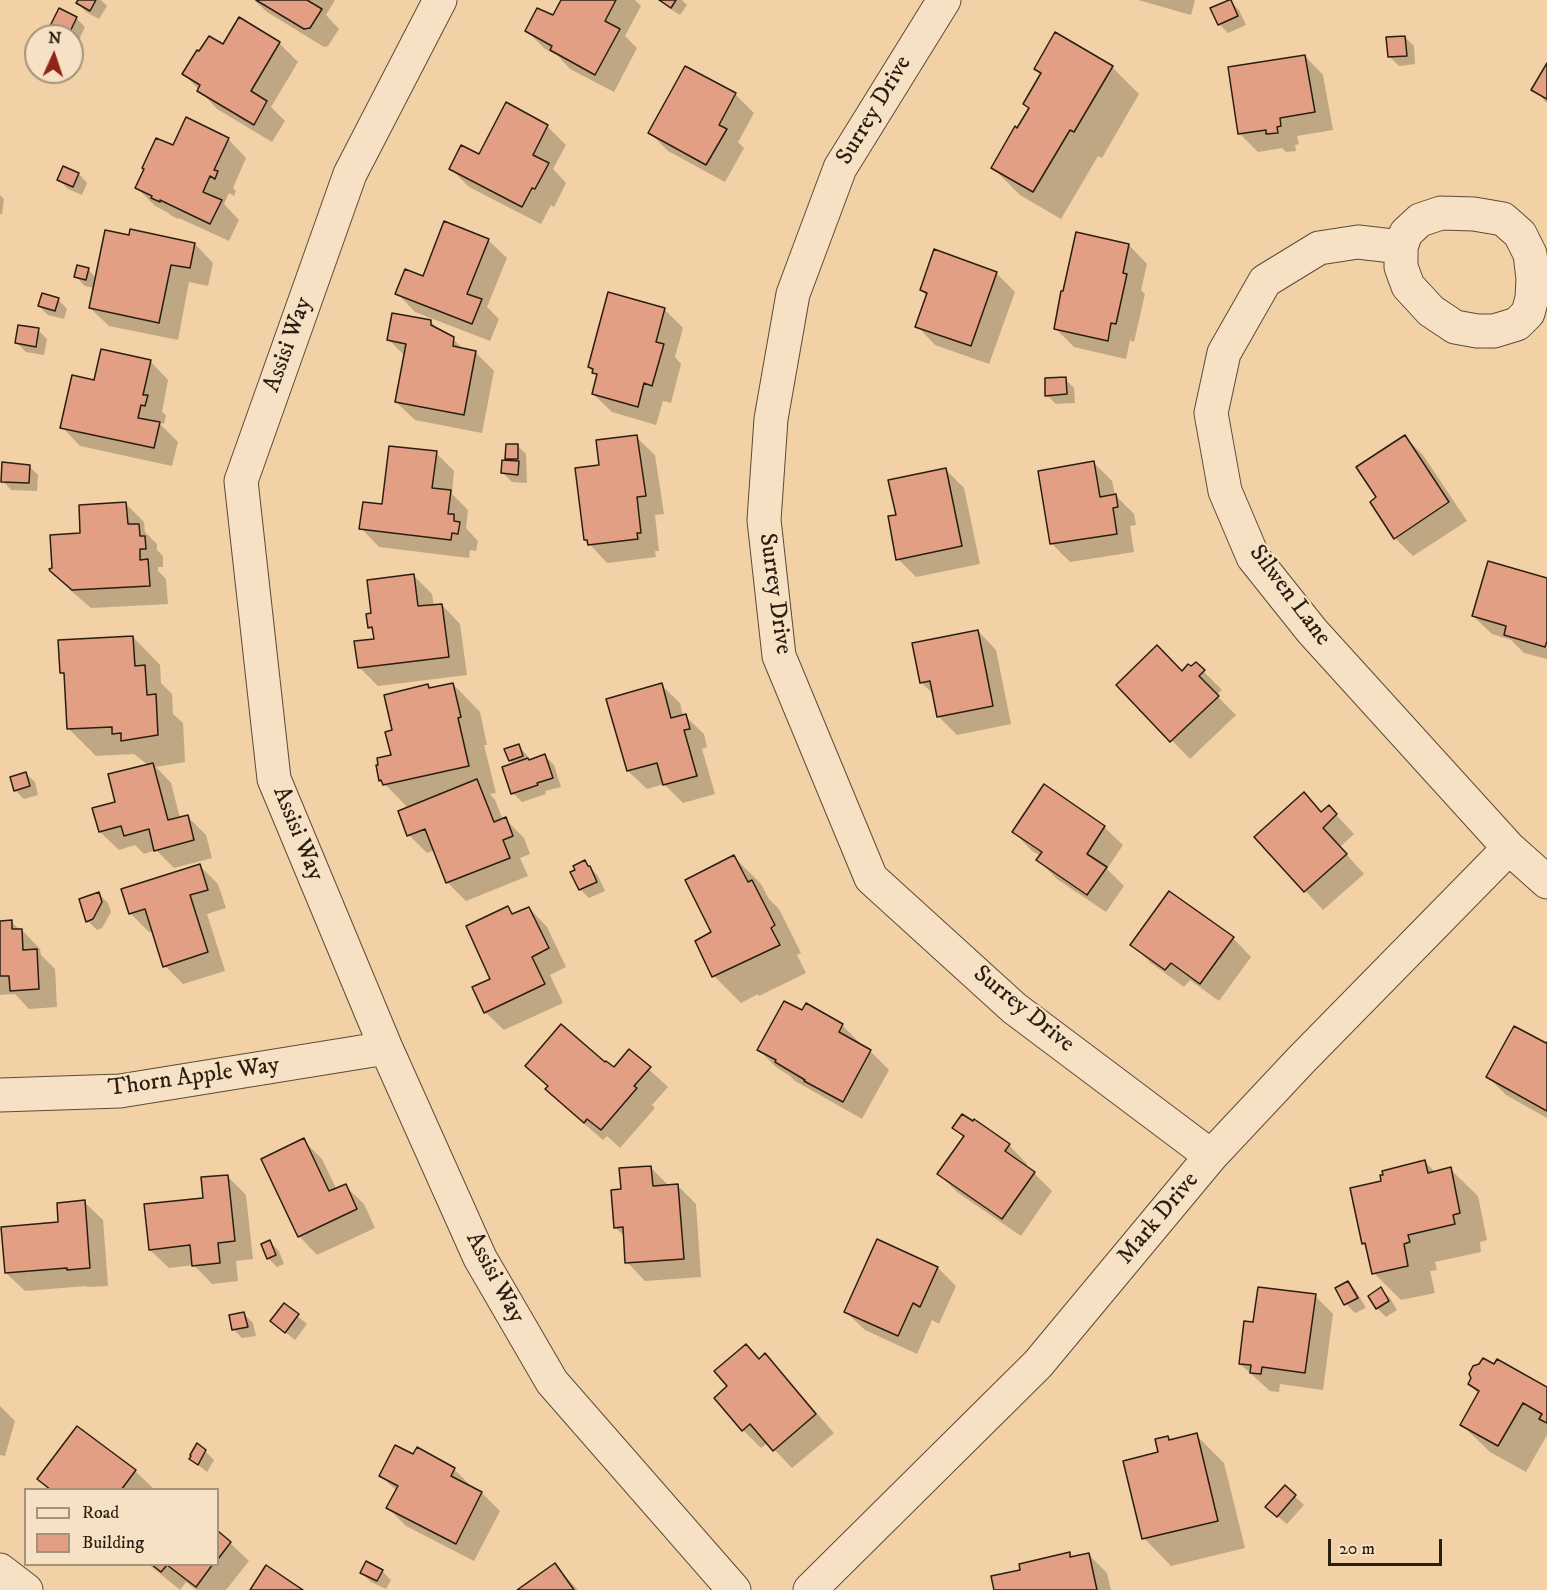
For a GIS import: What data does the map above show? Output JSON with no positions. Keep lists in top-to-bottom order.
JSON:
{
  "streets": {
    "street": [
      "Surrey Drive",
      "Assisi Way",
      "Silwen Lane",
      "Thorn Apple Way",
      "Mark Drive"
    ]
  },
  "crossings": [
    ["Surrey Drive", "Mark Drive"],
    ["Assisi Way", "Thorn Apple Way"],
    ["Silwen Lane", "Mark Drive"]
  ],
  "legend": ["Road", "Building"],
  "scale_bar": "20 m",
  "north": "top"
}
